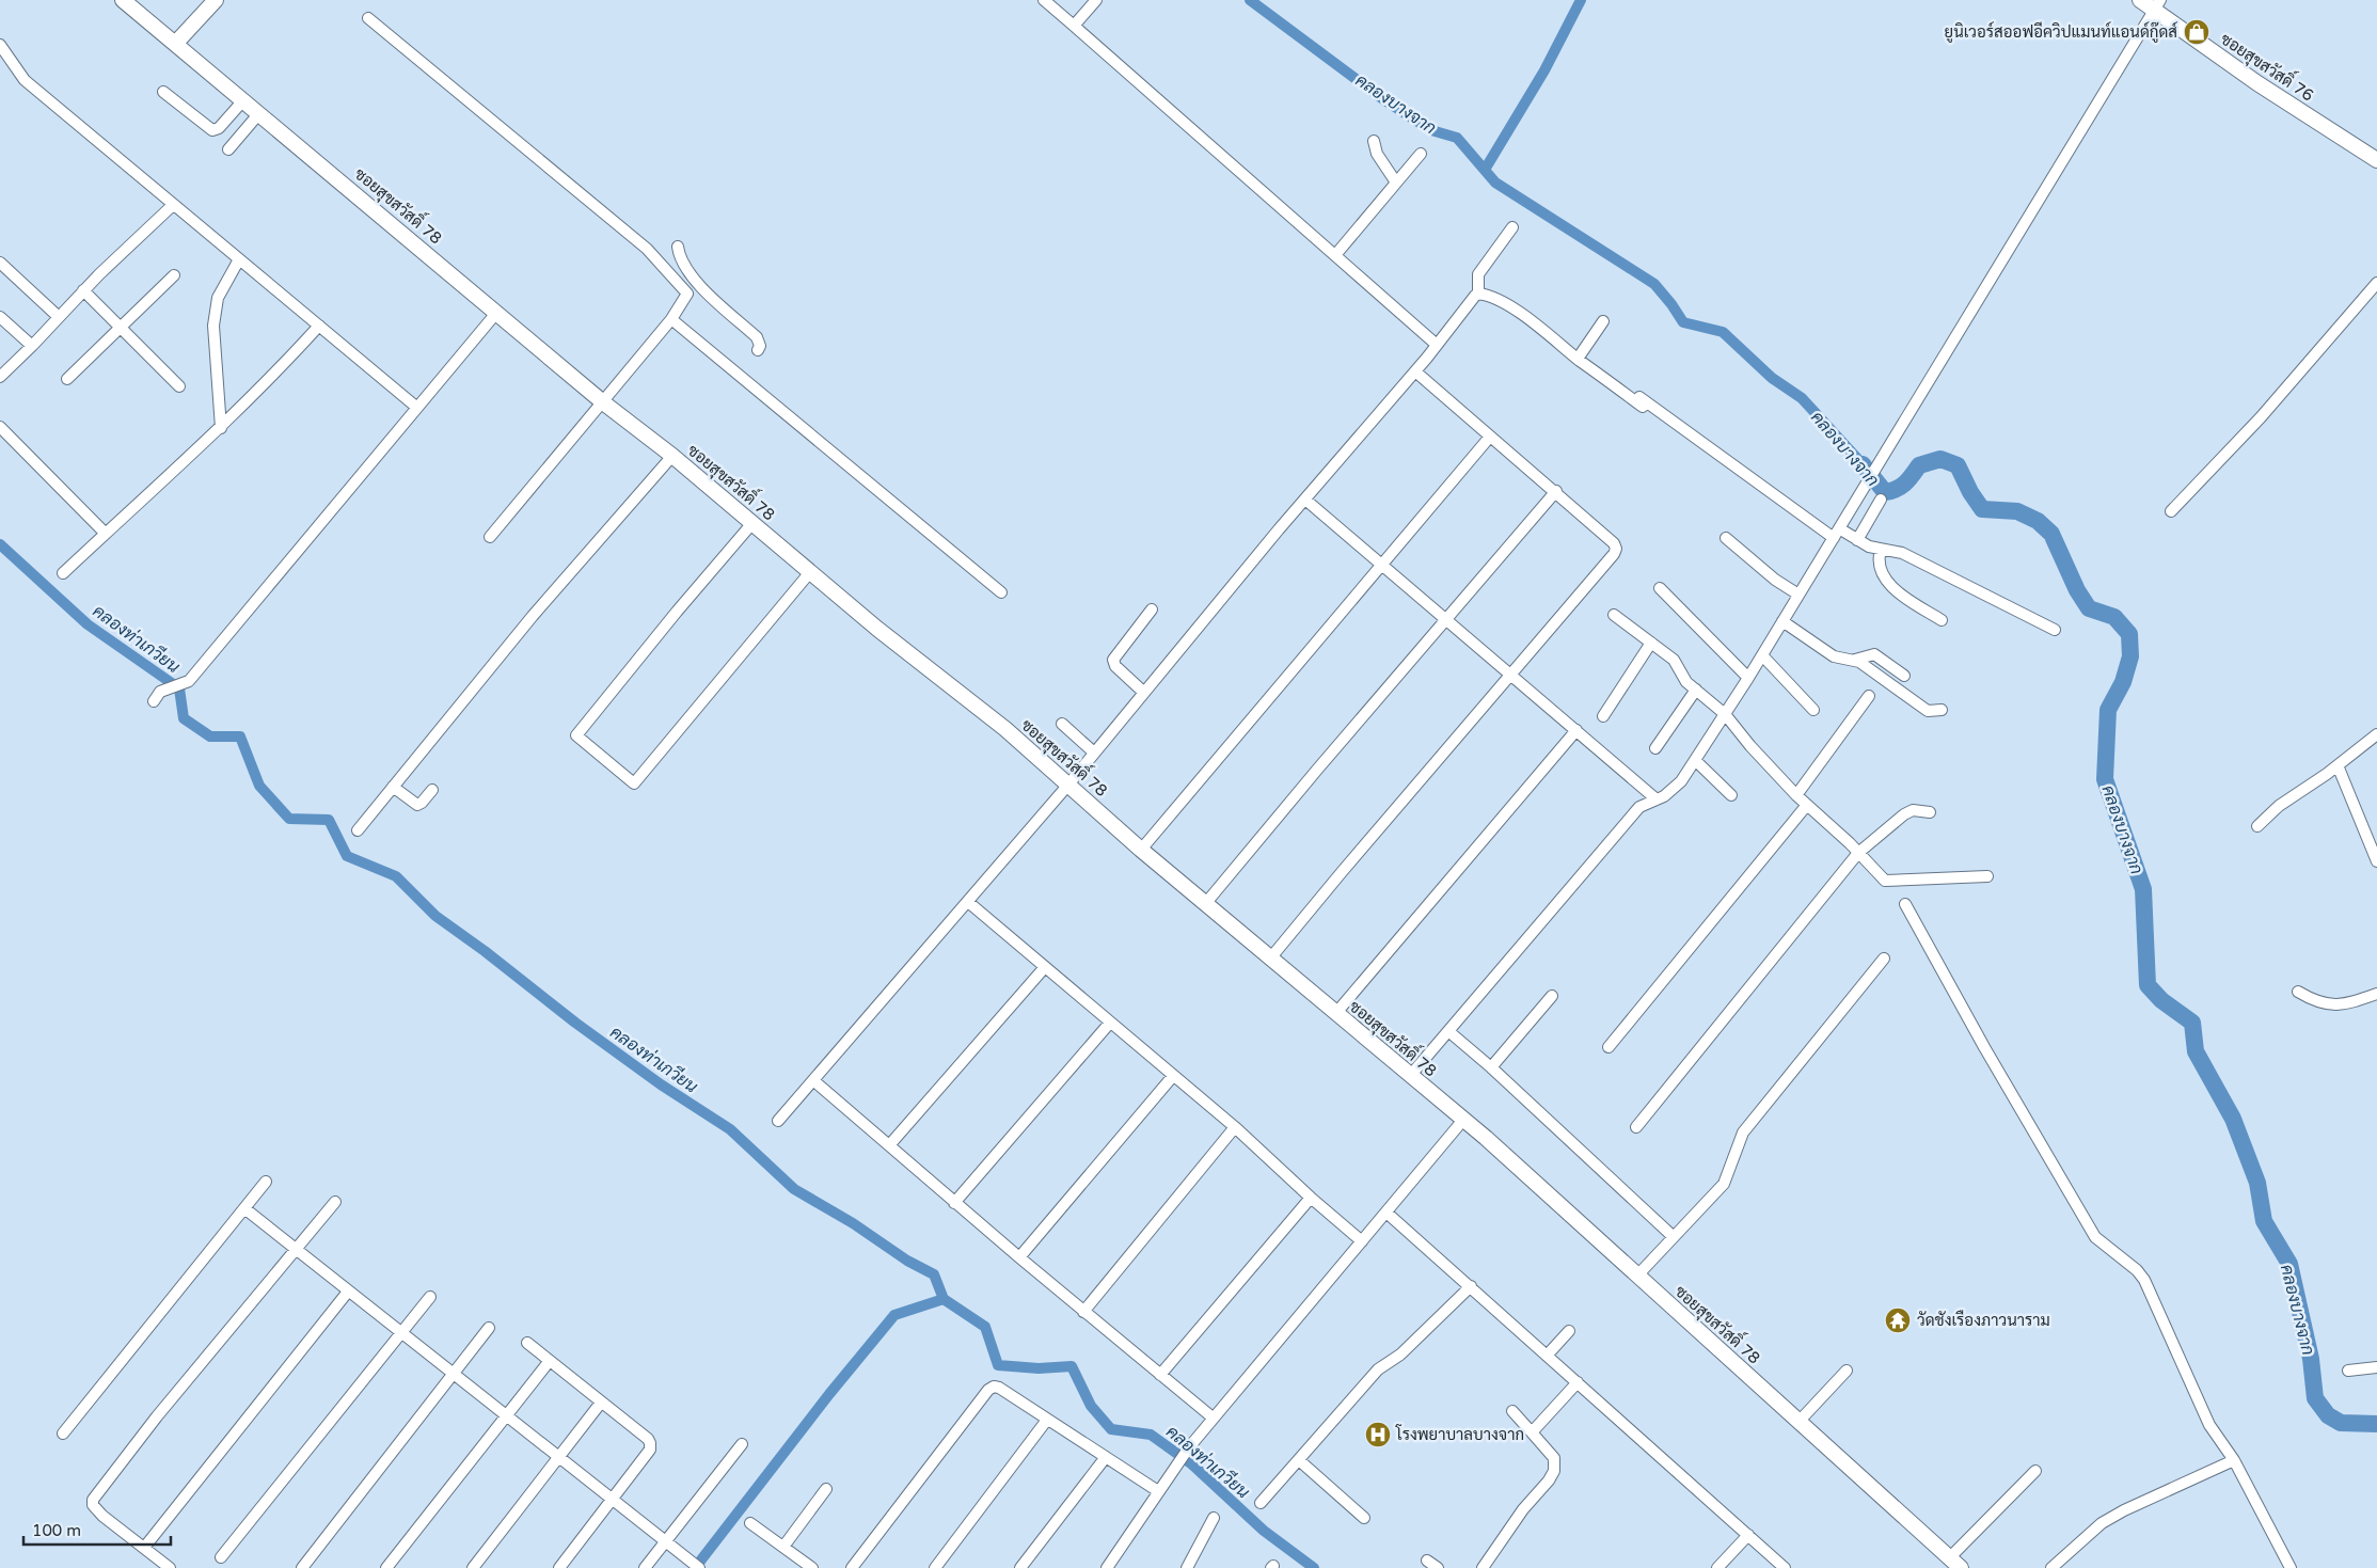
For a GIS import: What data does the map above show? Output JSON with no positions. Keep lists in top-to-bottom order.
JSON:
{
  "streets": {
    "street": ["ซอยสุขสวัสดิ์ 76", "ซอยสุขสวัสดิ์ 78"]
  },
  "water": ["คลองบางจาก", "คลองท่าเกวียน"],
  "places": {
    "shop": ["ยูนิเวอร์สออฟอีควิปแมนท์แอนด์กู๊ดส์"],
    "temple": ["วัดชังเรืองภาวนาราม"],
    "hospital": ["โรงพยาบาลบางจาก"]
  },
  "scale_bar": "100 m"
}
